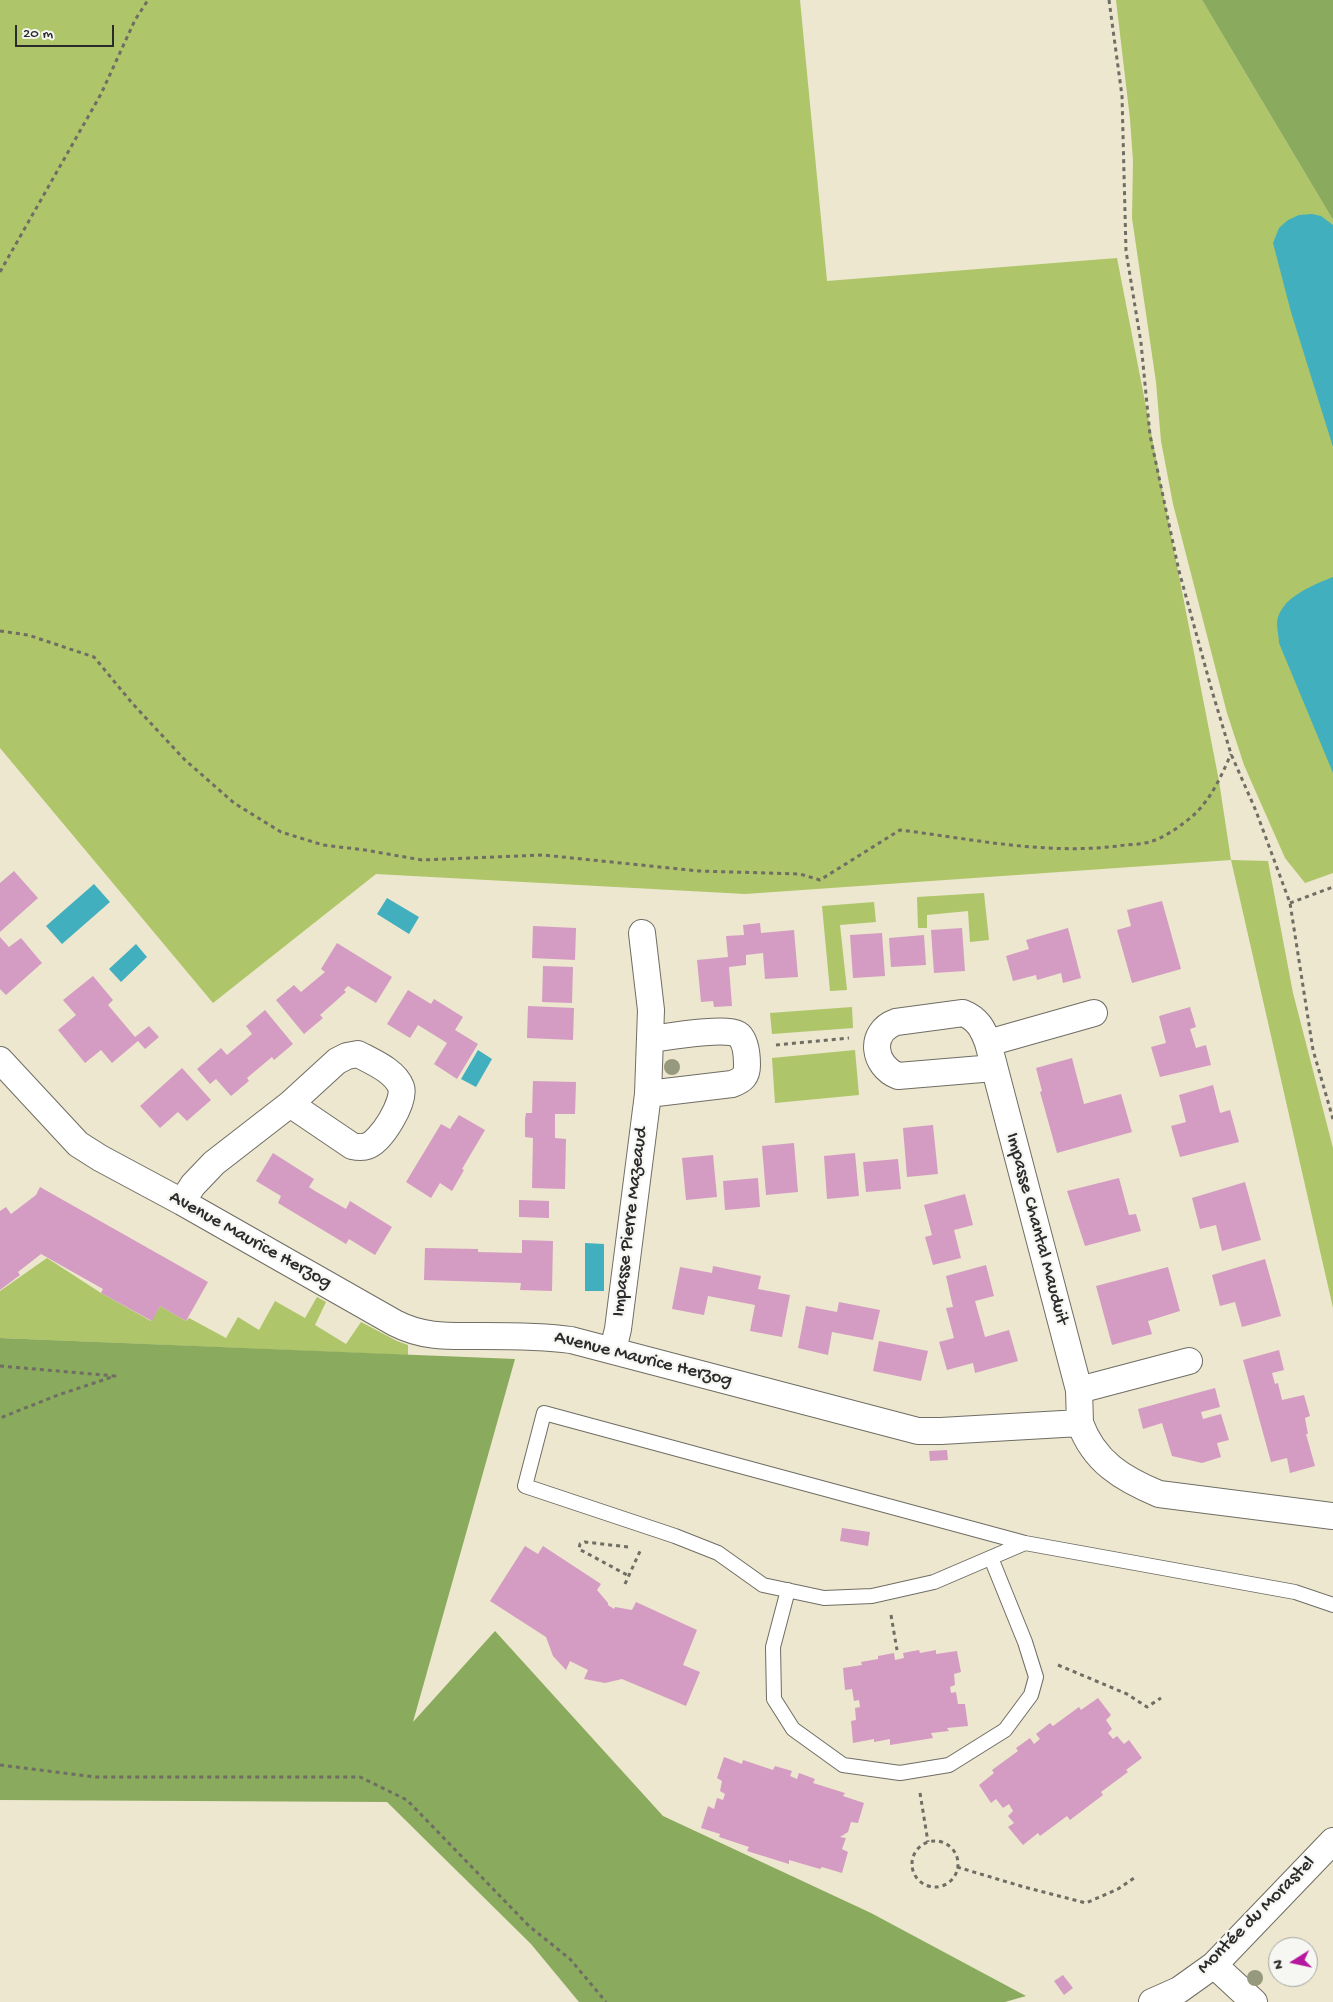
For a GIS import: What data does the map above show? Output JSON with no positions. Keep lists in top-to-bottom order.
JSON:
{
  "streets": {
    "street": [
      "Impasse Pierre Mazeaud",
      "Impasse Chantal Mauduit",
      "Avenue Maurice Herzog",
      "Montée du Morastel"
    ]
  },
  "crossings": [
    ["Impasse Pierre Mazeaud", "Avenue Maurice Herzog"],
    ["Impasse Chantal Mauduit", "Avenue Maurice Herzog"]
  ],
  "scale_bar": "20 m",
  "north": "left"
}
